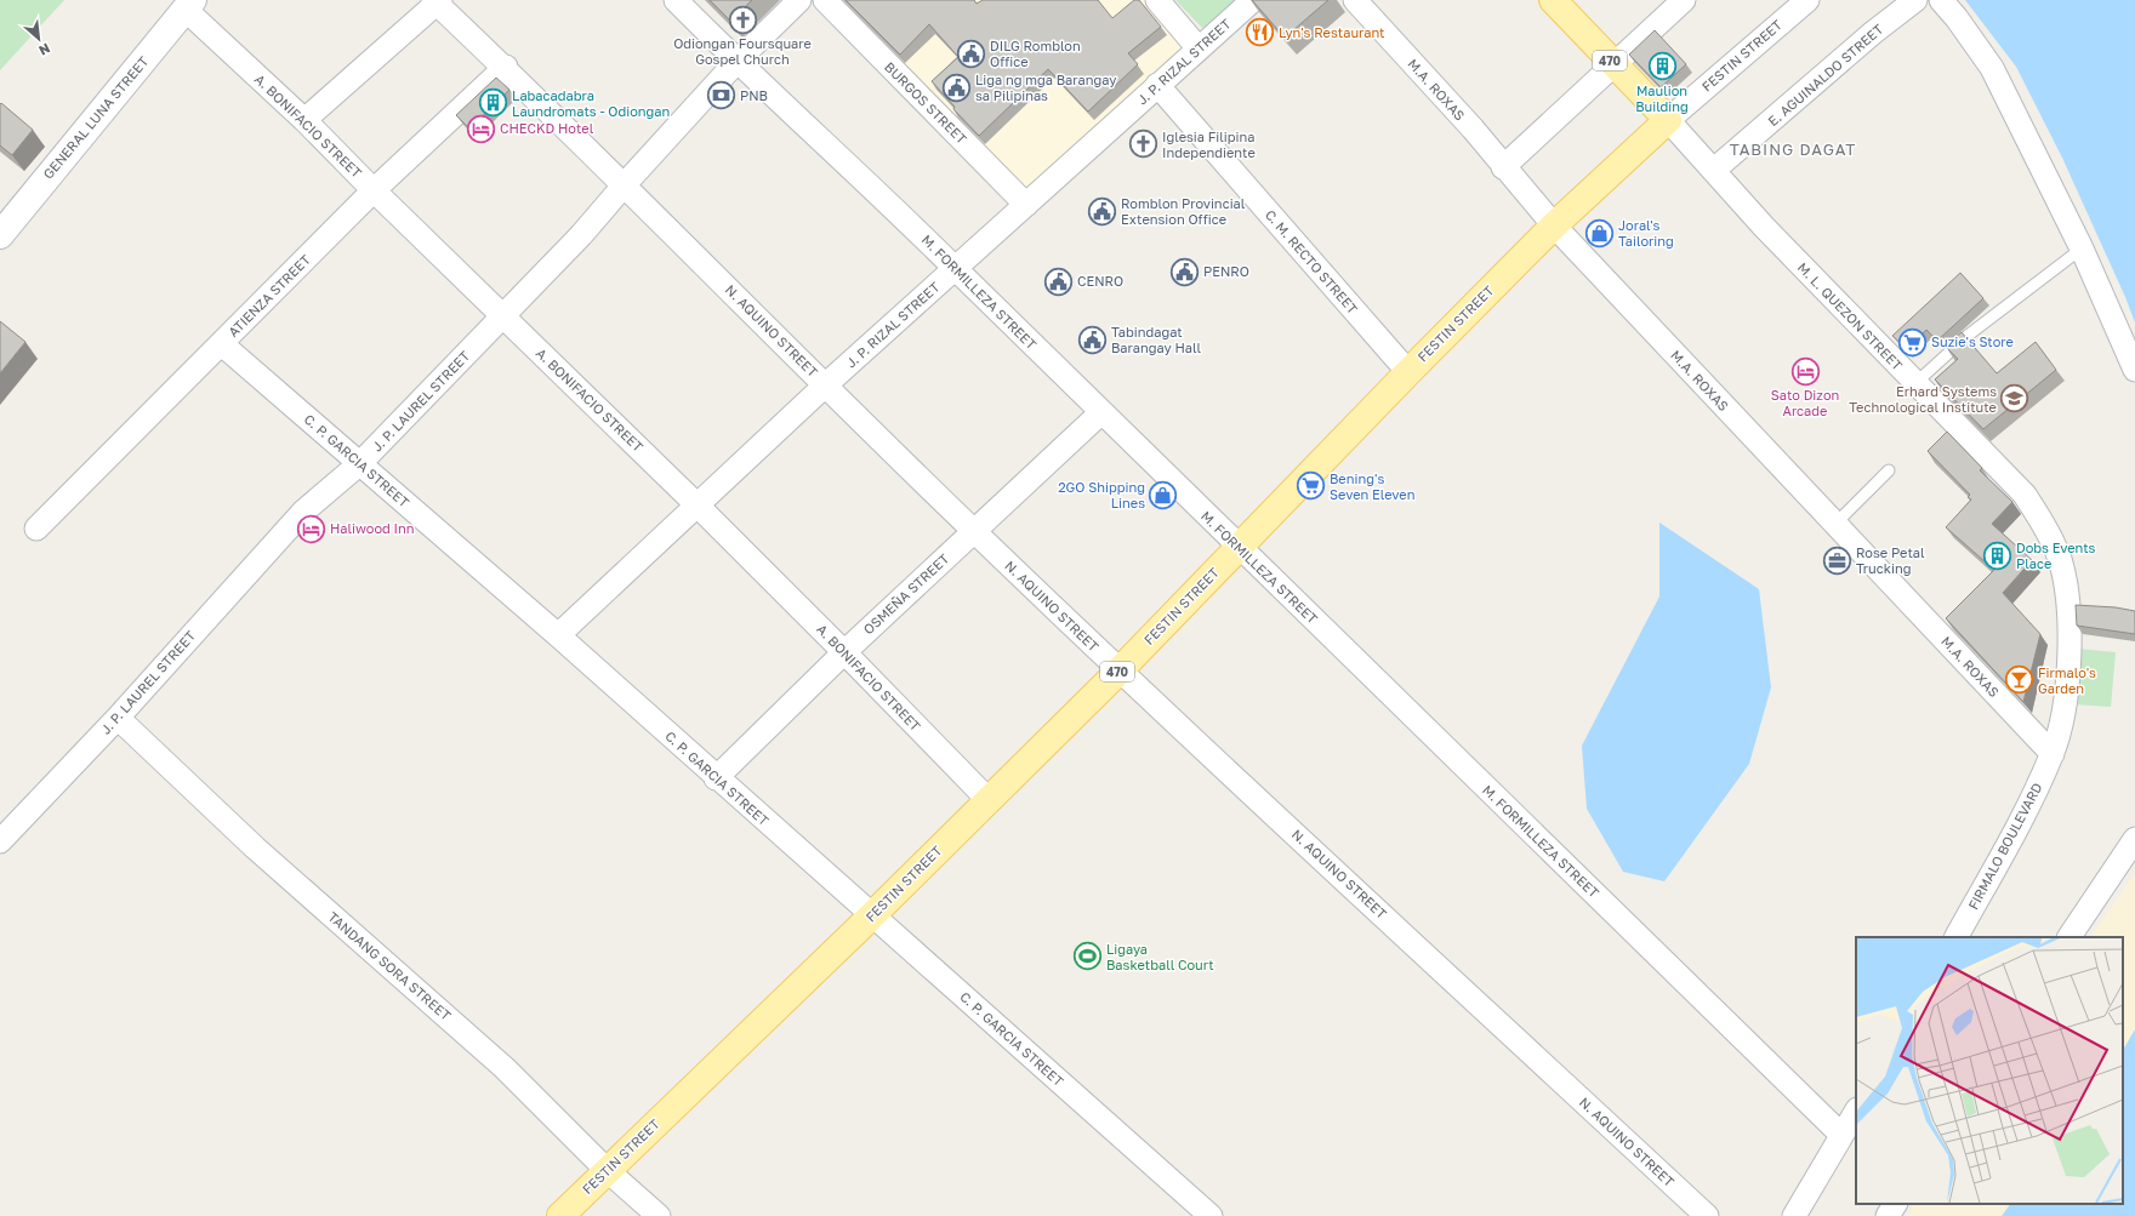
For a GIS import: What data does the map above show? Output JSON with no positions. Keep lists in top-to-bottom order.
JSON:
{
  "streets": {
    "main road": [
      "FESTIN STREET",
      "470",
      "GENERAL LUNA STREET",
      "M. L. QUEZON STREET"
    ],
    "street": [
      "J. P. RIZAL STREET",
      "E. AGUINALDO STREET",
      "M.A. ROXAS",
      "BURGOS STREET",
      "A. BONIFACIO STREET",
      "C. M. RECTO STREET",
      "M. FORMILLEZA STREET",
      "ATIENZA STREET",
      "N. AQUINO STREET",
      "J. P. LAUREL STREET",
      "C. P. GARCIA STREET",
      "OSMEÑA STREET",
      "FIRMALO BOULEVARD",
      "TANDANG SORA STREET"
    ]
  },
  "crossings": [
    ["FESTIN STREET", "M.A. ROXAS"],
    ["FESTIN STREET", "A. BONIFACIO STREET"],
    ["FESTIN STREET", "C. M. RECTO STREET"],
    ["FESTIN STREET", "M. FORMILLEZA STREET"],
    ["FESTIN STREET", "M. L. QUEZON STREET"],
    ["FESTIN STREET", "N. AQUINO STREET"],
    ["FESTIN STREET", "C. P. GARCIA STREET"],
    ["FESTIN STREET", "TANDANG SORA STREET"],
    ["J. P. RIZAL STREET", "BURGOS STREET"],
    ["J. P. RIZAL STREET", "A. BONIFACIO STREET"],
    ["J. P. RIZAL STREET", "C. M. RECTO STREET"],
    ["J. P. RIZAL STREET", "M. FORMILLEZA STREET"],
    ["J. P. RIZAL STREET", "N. AQUINO STREET"],
    ["J. P. RIZAL STREET", "C. P. GARCIA STREET"],
    ["E. AGUINALDO STREET", "M. L. QUEZON STREET"],
    ["M.A. ROXAS", "M. L. QUEZON STREET"],
    ["M.A. ROXAS", "FIRMALO BOULEVARD"],
    ["GENERAL LUNA STREET", "A. BONIFACIO STREET"],
    ["A. BONIFACIO STREET", "ATIENZA STREET"],
    ["A. BONIFACIO STREET", "J. P. LAUREL STREET"],
    ["A. BONIFACIO STREET", "OSMEÑA STREET"],
    ["M. FORMILLEZA STREET", "J. P. LAUREL STREET"],
    ["M. FORMILLEZA STREET", "OSMEÑA STREET"],
    ["ATIENZA STREET", "N. AQUINO STREET"],
    ["ATIENZA STREET", "C. P. GARCIA STREET"],
    ["M. L. QUEZON STREET", "FIRMALO BOULEVARD"],
    ["N. AQUINO STREET", "J. P. LAUREL STREET"],
    ["N. AQUINO STREET", "OSMEÑA STREET"],
    ["J. P. LAUREL STREET", "C. P. GARCIA STREET"],
    ["J. P. LAUREL STREET", "TANDANG SORA STREET"],
    ["C. P. GARCIA STREET", "OSMEÑA STREET"]
  ],
  "districts": ["TABING DAGAT"],
  "places": {
    "church": ["Odiongan Foursquare Gospel Church", "Iglesia Filipina Independiente"],
    "restaurant": ["Lyn's Restaurant"],
    "public building": [
      "DILG Romblon Office",
      "Liga ng mga Barangay sa Pilipinas",
      "Romblon Provincial Extension Office",
      "PENRO",
      "CENRO",
      "Tabindagat Barangay Hall"
    ],
    "building": ["Maulion Building", "Labacadabra Laundromats - Odiongan", "Dobs Events Place"],
    "bank": ["PNB"],
    "hotel": ["CHECKD Hotel", "Sato Dizon Arcade", "Haliwood Inn"],
    "shop": ["Joral's Tailoring", "2GO Shipping Lines"],
    "supermarket": ["Suzie's Store", "Bening's Seven Eleven"],
    "school or university": ["Erhard Systems Technological Institute"],
    "office": ["Rose Petal Trucking"],
    "bar": ["Firmalo's Garden"],
    "sports": ["Ligaya Basketball Court"]
  },
  "north": "bottom right"
}
